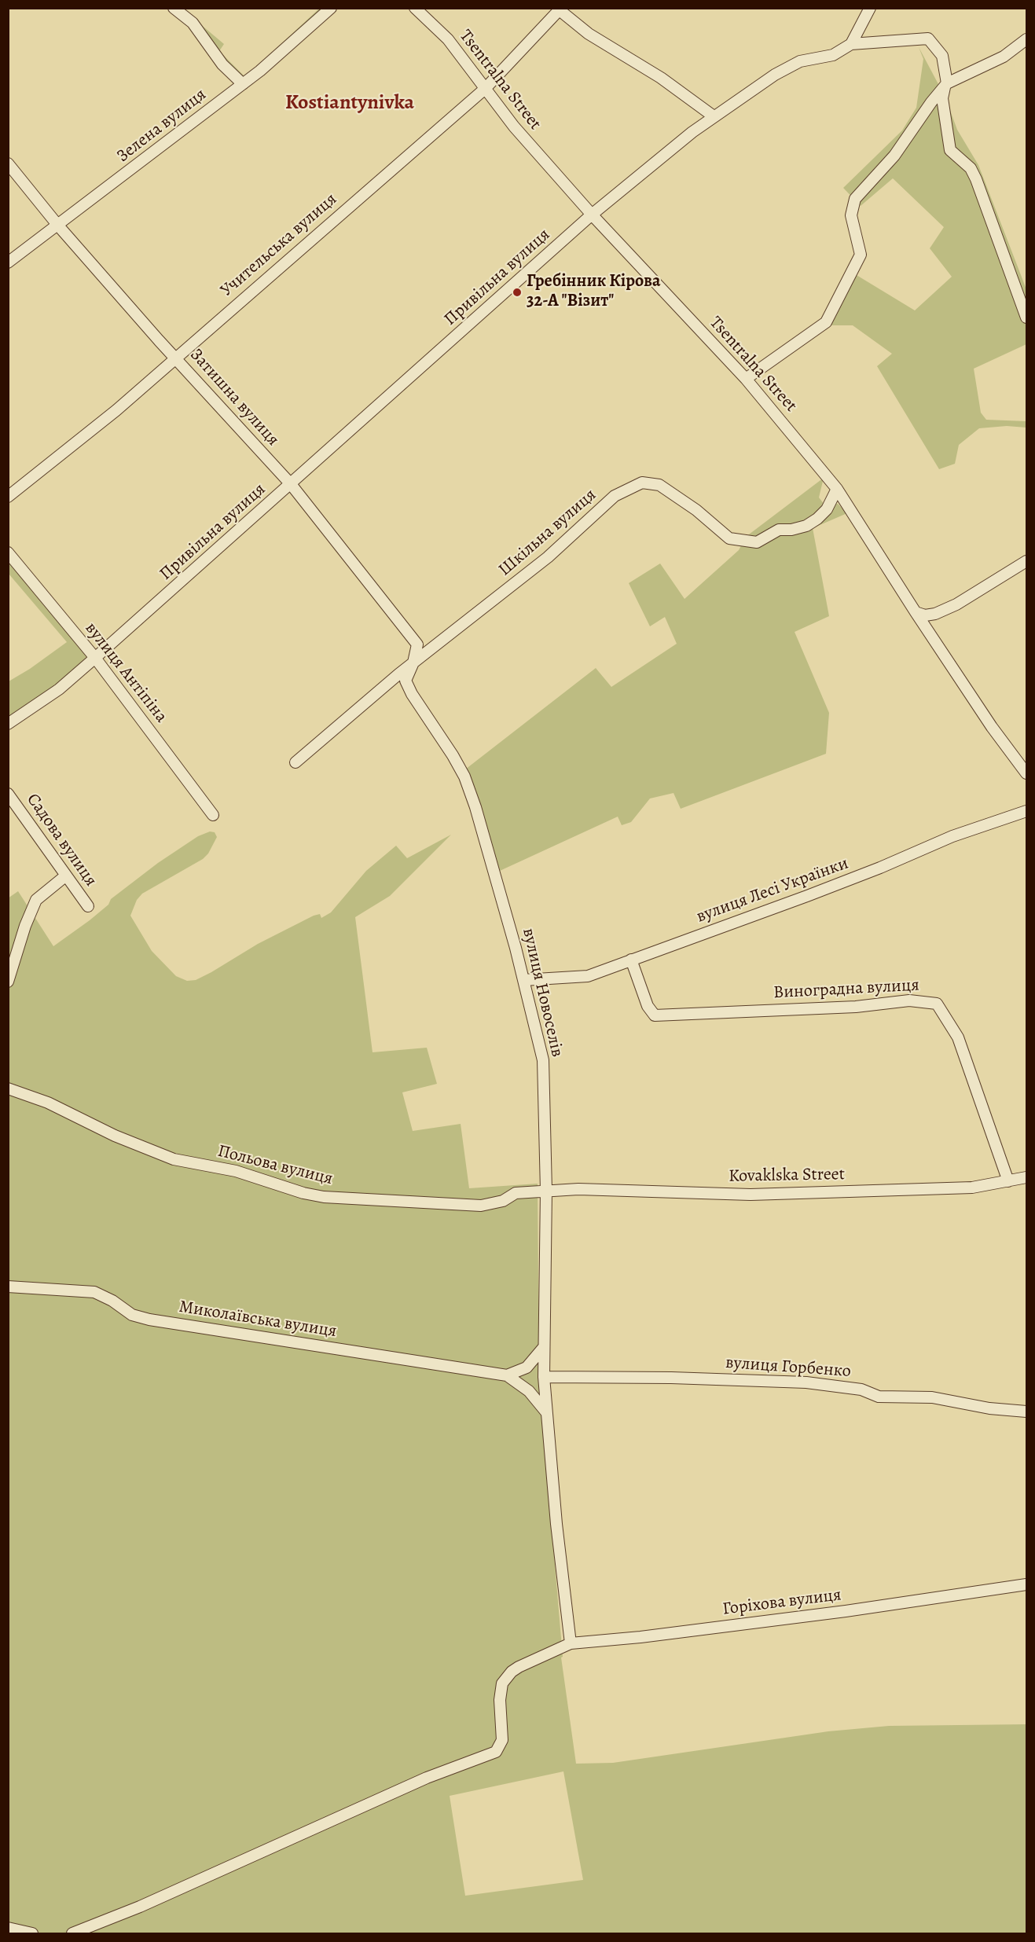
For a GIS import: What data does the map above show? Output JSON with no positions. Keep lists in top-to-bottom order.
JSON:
{
  "streets": {
    "street": [
      "Tsentralna Street",
      "Зелена вулиця",
      "Учительська вулиця",
      "Привільна вулиця",
      "Затишна вулиця",
      "Шкільна вулиця",
      "вулиця Антіпіна",
      "Садова вулиця",
      "вулиця Лесі Українки",
      "Виноградна вулиця",
      "вулиця Новоселів",
      "Польова вулиця",
      "Kovaklska Street",
      "Миколаївська вулиця",
      "вулиця Горбенко",
      "Горіхова вулиця"
    ]
  },
  "crossings": [
    ["Tsentralna Street", "Учительська вулиця"],
    ["Tsentralna Street", "Привільна вулиця"],
    ["Tsentralna Street", "Шкільна вулиця"],
    ["Зелена вулиця", "Затишна вулиця"],
    ["Учительська вулиця", "Затишна вулиця"],
    ["Привільна вулиця", "Затишна вулиця"],
    ["Привільна вулиця", "вулиця Антіпіна"],
    ["Затишна вулиця", "Шкільна вулиця"],
    ["Затишна вулиця", "вулиця Новоселів"],
    ["Шкільна вулиця", "вулиця Новоселів"],
    ["вулиця Лесі Українки", "Виноградна вулиця"],
    ["вулиця Лесі Українки", "вулиця Новоселів"],
    ["Виноградна вулиця", "Kovaklska Street"],
    ["вулиця Новоселів", "Польова вулиця"],
    ["вулиця Новоселів", "Kovaklska Street"],
    ["вулиця Новоселів", "Миколаївська вулиця"],
    ["вулиця Новоселів", "вулиця Горбенко"],
    ["вулиця Новоселів", "Горіхова вулиця"],
    ["Польова вулиця", "Kovaklska Street"]
  ],
  "districts": ["Kostiantynivka"],
  "places": ["Гребінник Кірова 32-А \"Візит\""]
}
